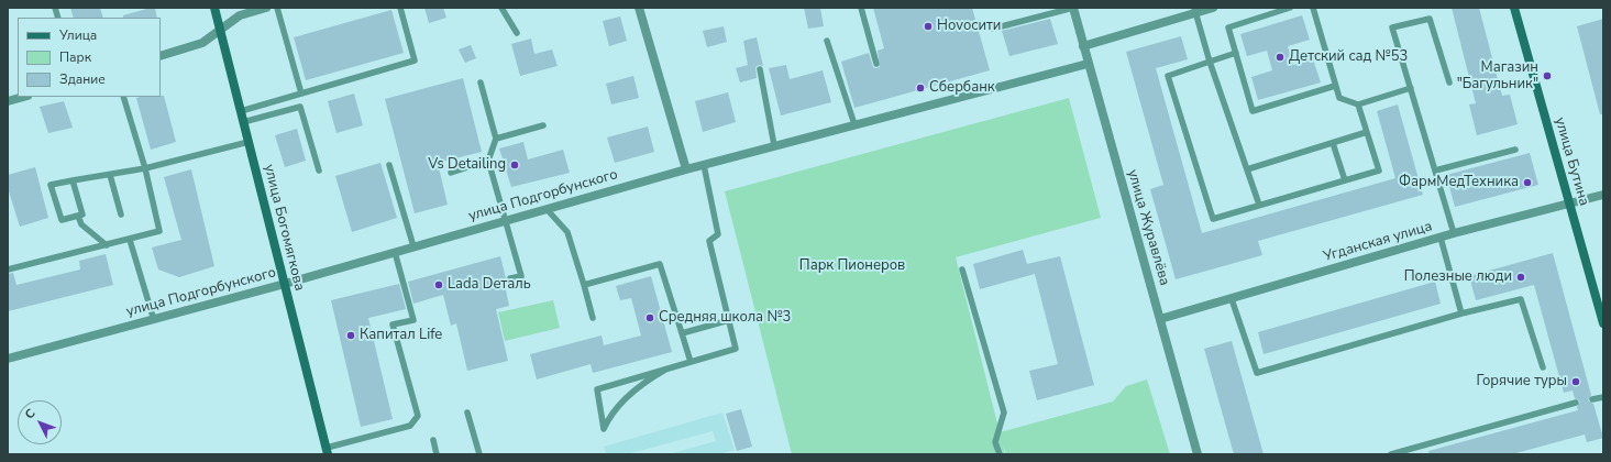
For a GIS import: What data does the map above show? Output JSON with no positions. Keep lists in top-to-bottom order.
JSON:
{
  "streets": {
    "main road": ["улица Бутина", "улица Богомягкова"],
    "street": ["улица Подгорбунского", "улица Журавлёва", "Угданская улица"]
  },
  "crossings": [
    ["улица Бутина", "Угданская улица"],
    ["улица Подгорбунского", "улица Богомягкова"],
    ["улица Подгорбунского", "улица Журавлёва"],
    ["улица Журавлёва", "Угданская улица"]
  ],
  "parks": ["Парк Пионеров"],
  "places": [
    "Ноvосити",
    "Детский сад №53",
    "Магазин \"Багульник\"",
    "Сбербанк",
    "Vs Detailing",
    "ФармМедТехника",
    "Полезные люди",
    "Lada Dеталь",
    "Средняя школа №3",
    "Капитал Life",
    "Горячие туры"
  ],
  "legend": ["Улица", "Парк", "Здание"],
  "north": "top left"
}
